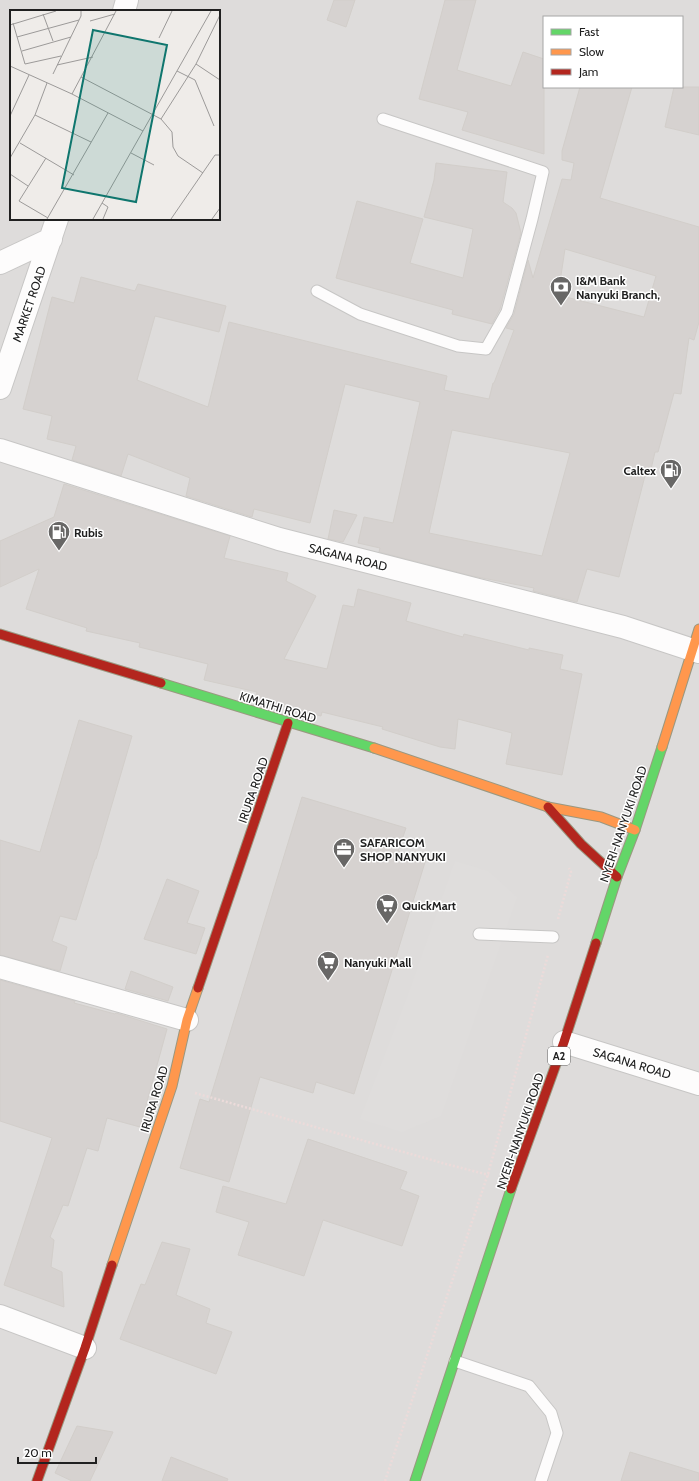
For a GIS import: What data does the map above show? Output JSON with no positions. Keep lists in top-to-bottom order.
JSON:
{
  "streets": {
    "main road": [
      "KIMATHI ROAD",
      "IRURA ROAD",
      "NYERI-NANYUKI ROAD",
      "A2"
    ],
    "street": ["MARKET ROAD", "SAGANA ROAD"]
  },
  "crossings": [
    ["SAGANA ROAD", "NYERI-NANYUKI ROAD"],
    ["KIMATHI ROAD", "IRURA ROAD"],
    ["KIMATHI ROAD", "NYERI-NANYUKI ROAD"]
  ],
  "places": {
    "bank": ["I&M Bank Nanyuki Branch,"],
    "fuel station": ["Caltex", "Rubis"],
    "office": ["SAFARICOM SHOP NANYUKI"],
    "supermarket": ["QuickMart", "Nanyuki Mall"]
  },
  "legend": ["Fast", "Slow", "Jam"],
  "scale_bar": "20 m"
}
